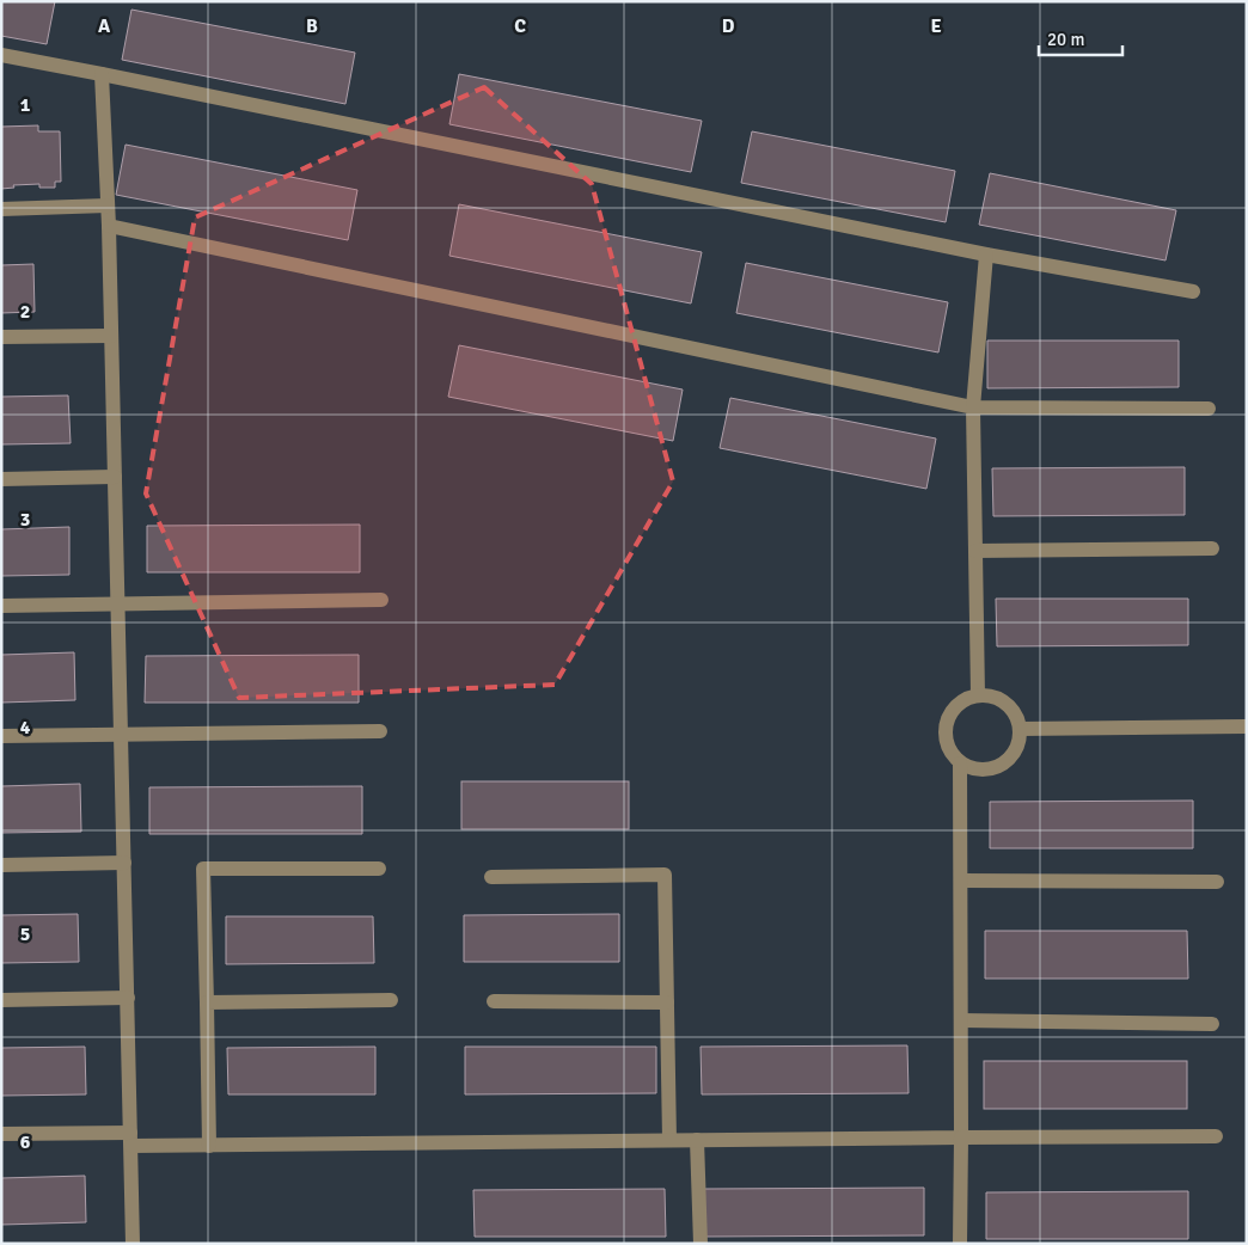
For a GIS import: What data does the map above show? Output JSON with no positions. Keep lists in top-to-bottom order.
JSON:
{
  "scale_bar": "20 m",
  "grid": {
    "columns": [
      "A",
      "B",
      "C",
      "D",
      "E"
    ],
    "rows": [
      "1",
      "2",
      "3",
      "4",
      "5",
      "6"
    ]
  }
}
